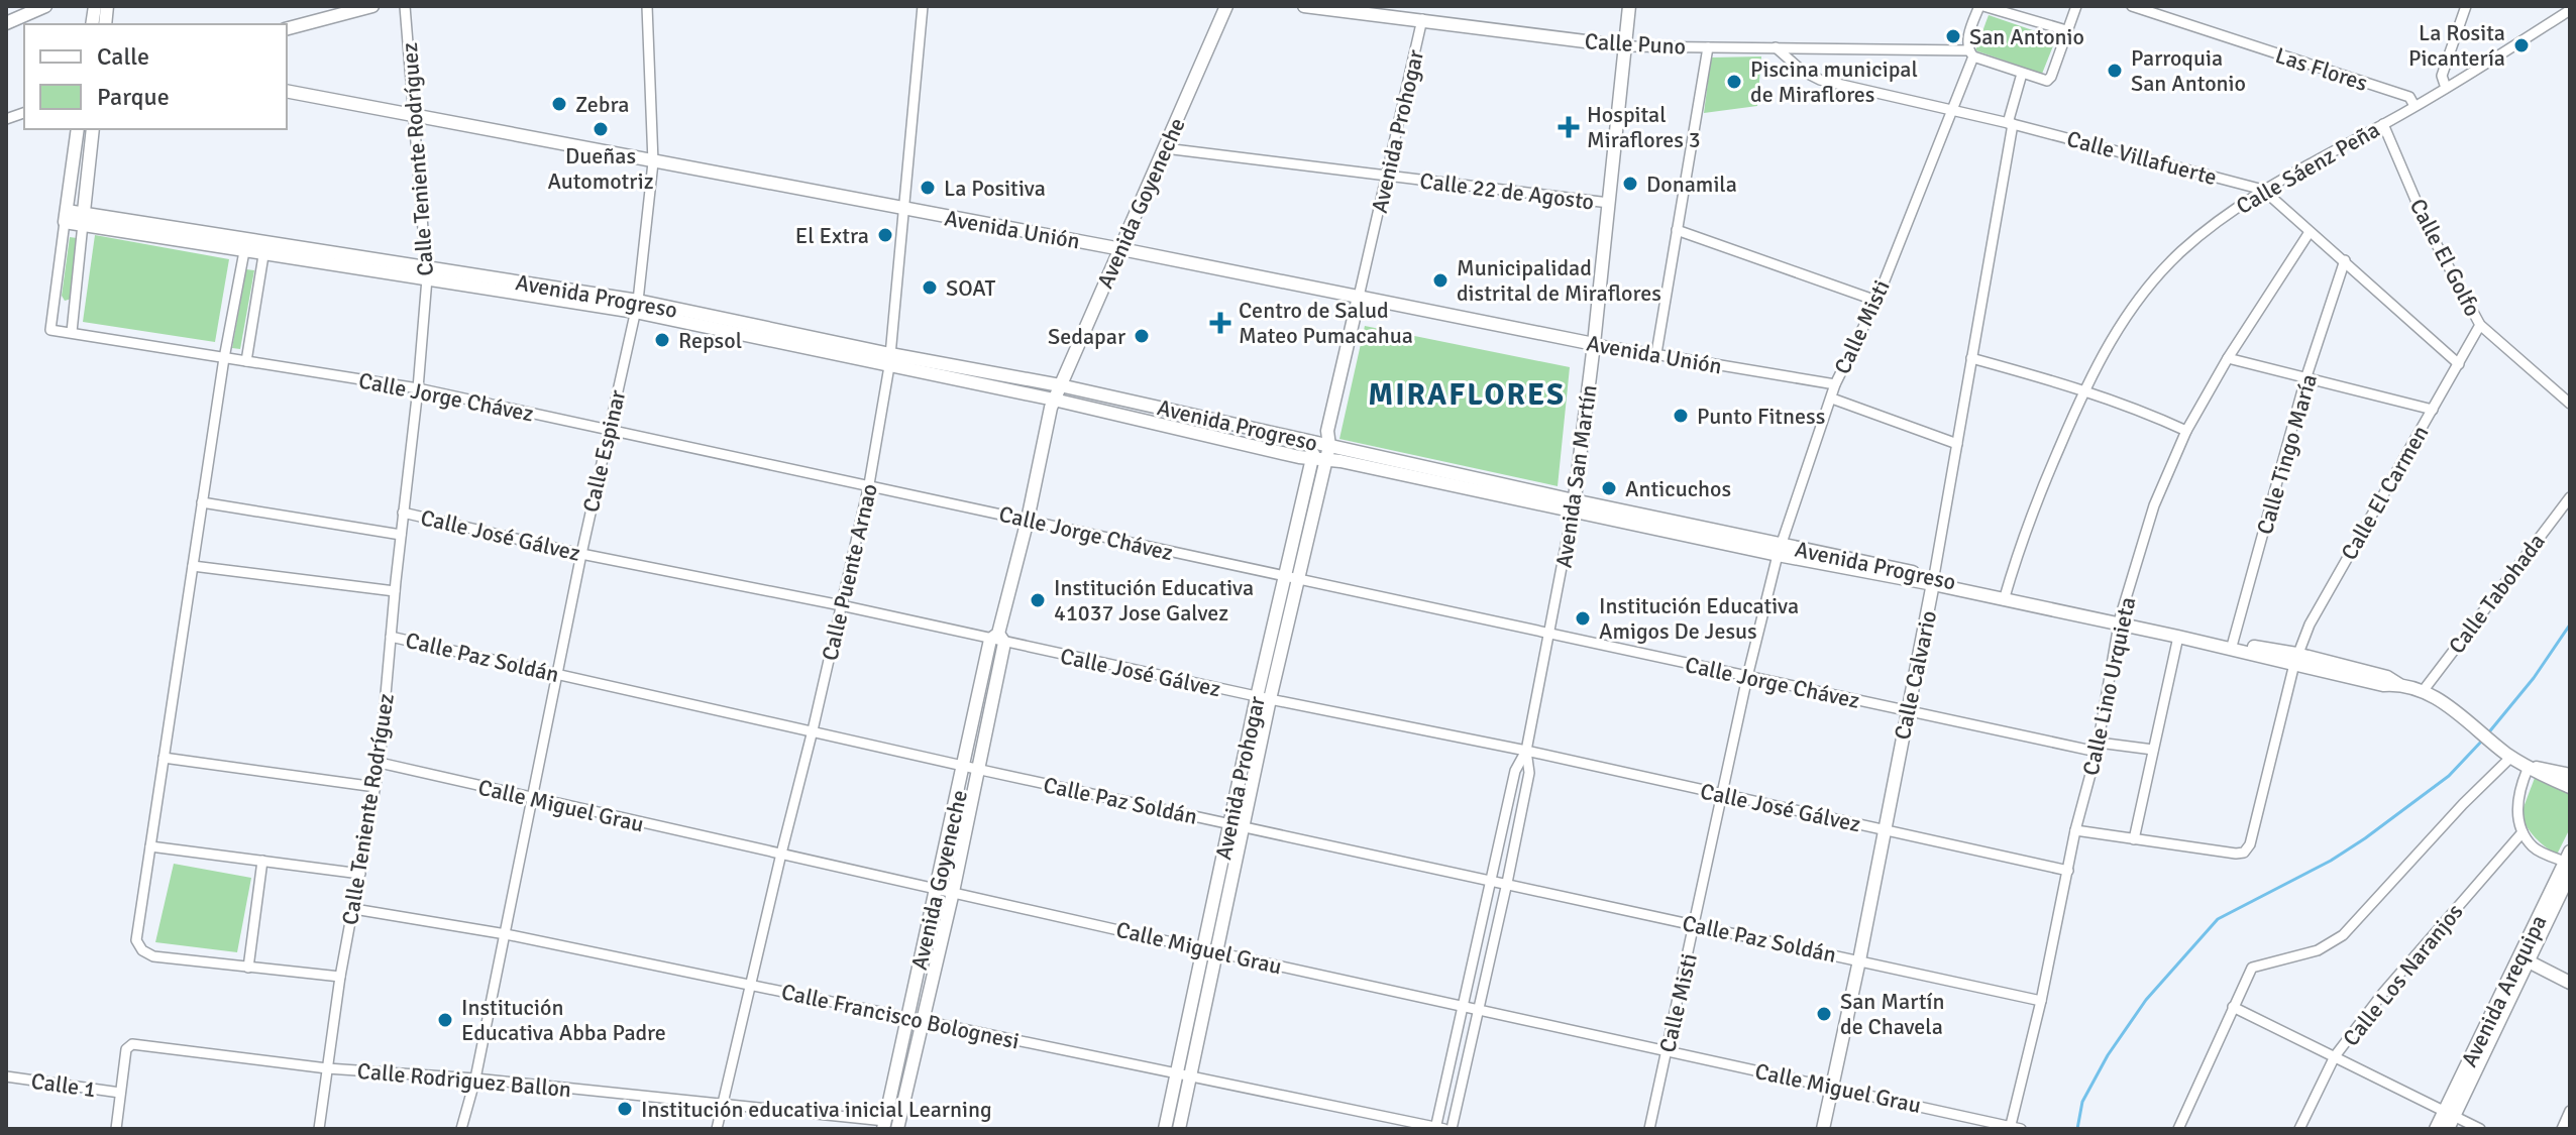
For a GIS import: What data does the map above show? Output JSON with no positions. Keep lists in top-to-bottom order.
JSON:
{
  "streets": {
    "main road": [
      "Calle Puno",
      "Avenida Prohogar",
      "Avenida Goyeneche",
      "Avenida Unión",
      "Avenida Progreso",
      "Avenida San Martín",
      "Calle Calvario",
      "Avenida Arequipa"
    ],
    "street": [
      "Las Flores",
      "Calle Villafuerte",
      "Calle Teniente Rodríguez",
      "Calle Sáenz Peña",
      "Calle 22 de Agosto",
      "Calle El Golfo",
      "Calle Misti",
      "Calle Jorge Chávez",
      "Calle Espinar",
      "Calle Tingo María",
      "Calle El Carmen",
      "Calle José Gálvez",
      "Calle Puente Arnao",
      "Calle Tabohada",
      "Calle Paz Soldán",
      "Calle Lino Urquieta",
      "Calle Miguel Grau",
      "Calle Los Naranjos",
      "Calle Francisco Bolognesi",
      "Calle Rodriguez Ballon",
      "Calle 1"
    ]
  },
  "crossings": [
    ["Calle Puno", "Avenida Prohogar"],
    ["Calle Puno", "Calle Villafuerte"],
    ["Calle Puno", "Calle Misti"],
    ["Calle Puno", "Avenida San Martín"],
    ["Calle Puno", "Calle Calvario"],
    ["Las Flores", "Calle Sáenz Peña"],
    ["Avenida Prohogar", "Calle 22 de Agosto"],
    ["Avenida Prohogar", "Avenida Unión"],
    ["Avenida Prohogar", "Avenida Progreso"],
    ["Avenida Prohogar", "Calle Jorge Chávez"],
    ["Avenida Prohogar", "Calle José Gálvez"],
    ["Avenida Prohogar", "Calle Paz Soldán"],
    ["Avenida Prohogar", "Calle Miguel Grau"],
    ["Avenida Prohogar", "Calle Francisco Bolognesi"],
    ["Calle Villafuerte", "Calle Sáenz Peña"],
    ["Calle Villafuerte", "Calle Misti"],
    ["Calle Villafuerte", "Calle Tingo María"],
    ["Calle Villafuerte", "Calle El Carmen"],
    ["Calle Villafuerte", "Calle Calvario"],
    ["Calle Villafuerte", "Calle Lino Urquieta"],
    ["Calle Teniente Rodríguez", "Avenida Unión"],
    ["Calle Teniente Rodríguez", "Avenida Progreso"],
    ["Calle Teniente Rodríguez", "Calle Jorge Chávez"],
    ["Calle Teniente Rodríguez", "Calle José Gálvez"],
    ["Calle Teniente Rodríguez", "Calle Paz Soldán"],
    ["Calle Teniente Rodríguez", "Calle Miguel Grau"],
    ["Calle Teniente Rodríguez", "Calle Francisco Bolognesi"],
    ["Calle Teniente Rodríguez", "Calle Rodriguez Ballon"],
    ["Calle Sáenz Peña", "Calle El Golfo"],
    ["Calle Sáenz Peña", "Avenida Progreso"],
    ["Calle 22 de Agosto", "Avenida Goyeneche"],
    ["Calle 22 de Agosto", "Avenida San Martín"],
    ["Avenida Goyeneche", "Avenida Unión"],
    ["Avenida Goyeneche", "Avenida Progreso"],
    ["Avenida Goyeneche", "Calle Jorge Chávez"],
    ["Avenida Goyeneche", "Calle José Gálvez"],
    ["Avenida Goyeneche", "Calle Paz Soldán"],
    ["Avenida Goyeneche", "Calle Miguel Grau"],
    ["Avenida Goyeneche", "Calle Francisco Bolognesi"],
    ["Avenida Goyeneche", "Calle Rodriguez Ballon"],
    ["Avenida Unión", "Calle Misti"],
    ["Avenida Unión", "Calle Espinar"],
    ["Avenida Unión", "Avenida San Martín"],
    ["Avenida Unión", "Calle Puente Arnao"],
    ["Calle El Golfo", "Calle El Carmen"],
    ["Avenida Progreso", "Calle Misti"],
    ["Avenida Progreso", "Calle Espinar"],
    ["Avenida Progreso", "Calle Tingo María"],
    ["Avenida Progreso", "Avenida San Martín"],
    ["Avenida Progreso", "Calle El Carmen"],
    ["Avenida Progreso", "Calle Puente Arnao"],
    ["Avenida Progreso", "Calle Tabohada"],
    ["Avenida Progreso", "Calle Calvario"],
    ["Avenida Progreso", "Calle Lino Urquieta"],
    ["Calle Misti", "Calle Jorge Chávez"],
    ["Calle Misti", "Calle José Gálvez"],
    ["Calle Misti", "Calle Paz Soldán"],
    ["Calle Misti", "Calle Miguel Grau"],
    ["Calle Jorge Chávez", "Calle Espinar"],
    ["Calle Jorge Chávez", "Avenida San Martín"],
    ["Calle Jorge Chávez", "Calle Puente Arnao"],
    ["Calle Jorge Chávez", "Calle Calvario"],
    ["Calle Jorge Chávez", "Calle Lino Urquieta"],
    ["Calle Espinar", "Calle José Gálvez"],
    ["Calle Espinar", "Calle Paz Soldán"],
    ["Calle Espinar", "Calle Miguel Grau"],
    ["Calle Espinar", "Calle Francisco Bolognesi"],
    ["Calle Espinar", "Calle Rodriguez Ballon"],
    ["Avenida San Martín", "Calle José Gálvez"],
    ["Avenida San Martín", "Calle Paz Soldán"],
    ["Avenida San Martín", "Calle Miguel Grau"],
    ["Avenida San Martín", "Calle Francisco Bolognesi"],
    ["Calle José Gálvez", "Calle Puente Arnao"],
    ["Calle José Gálvez", "Calle Calvario"],
    ["Calle José Gálvez", "Calle Lino Urquieta"],
    ["Calle Puente Arnao", "Calle Paz Soldán"],
    ["Calle Puente Arnao", "Calle Miguel Grau"],
    ["Calle Puente Arnao", "Calle Francisco Bolognesi"],
    ["Calle Puente Arnao", "Calle Rodriguez Ballon"],
    ["Calle Paz Soldán", "Calle Calvario"],
    ["Calle Paz Soldán", "Calle Lino Urquieta"],
    ["Calle Calvario", "Calle Miguel Grau"],
    ["Calle Lino Urquieta", "Calle Miguel Grau"],
    ["Calle Rodriguez Ballon", "Calle 1"]
  ],
  "districts": ["MIRAFLORES"],
  "places": {
    "other": [
      "San Antonio",
      "La Rosita Picantería",
      "Parroquia San Antonio",
      "Piscina municipal de Miraflores",
      "Zebra",
      "Dueñas Automotriz",
      "Donamila",
      "La Positiva",
      "El Extra",
      "Municipalidad distrital de Miraflores",
      "SOAT",
      "Sedapar",
      "Repsol",
      "Punto Fitness",
      "Anticuchos",
      "Institución Educativa 41037 Jose Galvez",
      "Institución Educativa Amigos De Jesus",
      "San Martín de Chavela",
      "Institución Educativa Abba Padre",
      "Institución educativa inicial Learning"
    ],
    "health": ["Hospital Miraflores 3", "Centro de Salud Mateo Pumacahua"]
  },
  "legend": ["Calle", "Parque"]
}
